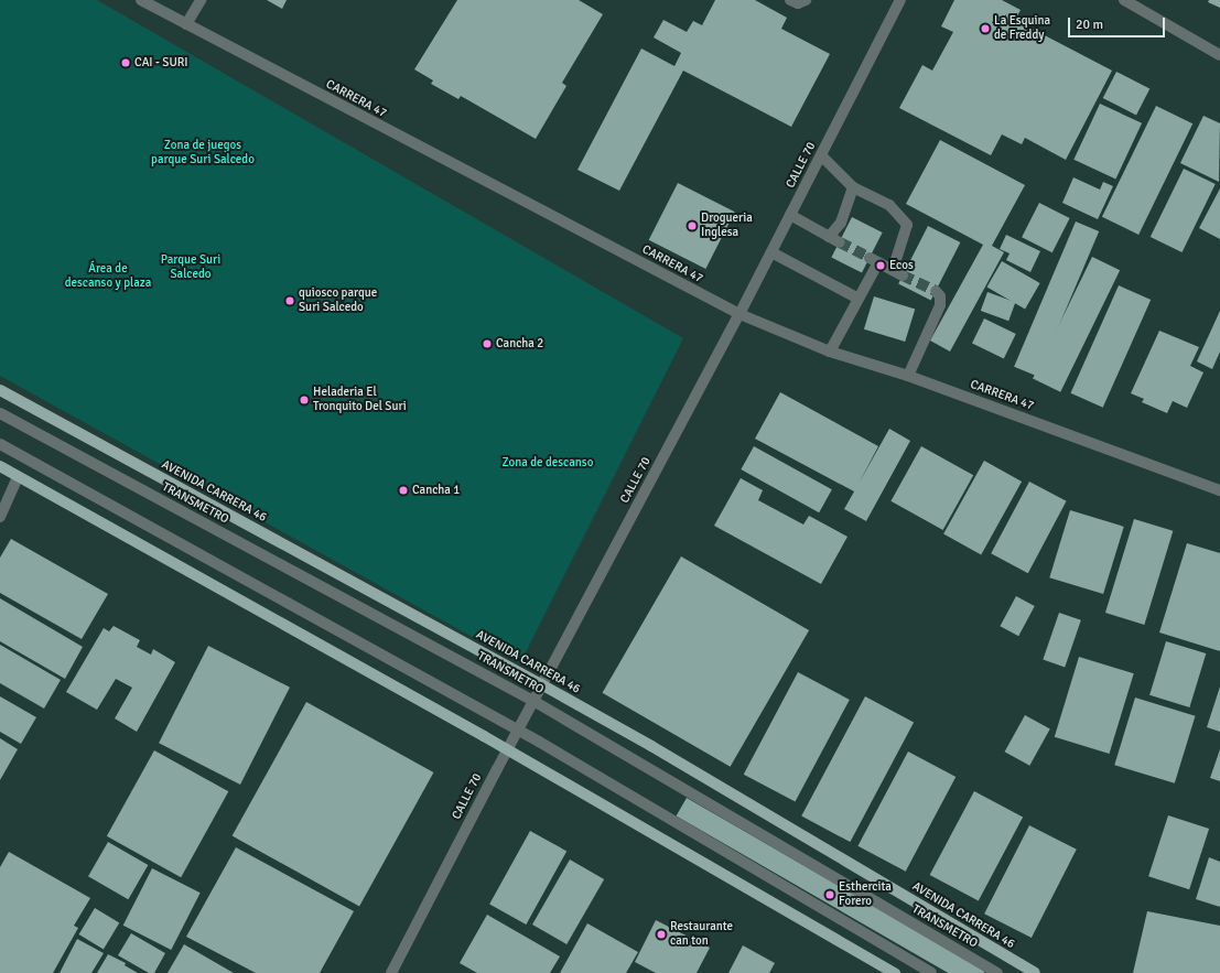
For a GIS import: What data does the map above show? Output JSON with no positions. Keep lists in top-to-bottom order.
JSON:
{
  "streets": {
    "main road": ["AVENIDA CARRERA 46"],
    "street": ["CARRERA 47", "CALLE 70", "TRANSMETRO"]
  },
  "crossings": [
    ["CARRERA 47", "CALLE 70"],
    ["CALLE 70", "AVENIDA CARRERA 46"],
    ["CALLE 70", "TRANSMETRO"]
  ],
  "parks": [
    "Zona de juegos parque Suri Salcedo",
    "Parque Suri Salcedo",
    "Área de descanso y plaza",
    "Zona de descanso"
  ],
  "places": [
    "La Esquina de Freddy",
    "CAI - SURI",
    "Drogueria Inglesa",
    "Ecos",
    "quiosco parque Suri Salcedo",
    "Cancha 2",
    "Heladeria El Tronquito Del Suri",
    "Cancha 1",
    "Esthercita Forero",
    "Restaurante can ton"
  ],
  "scale_bar": "20 m"
}
